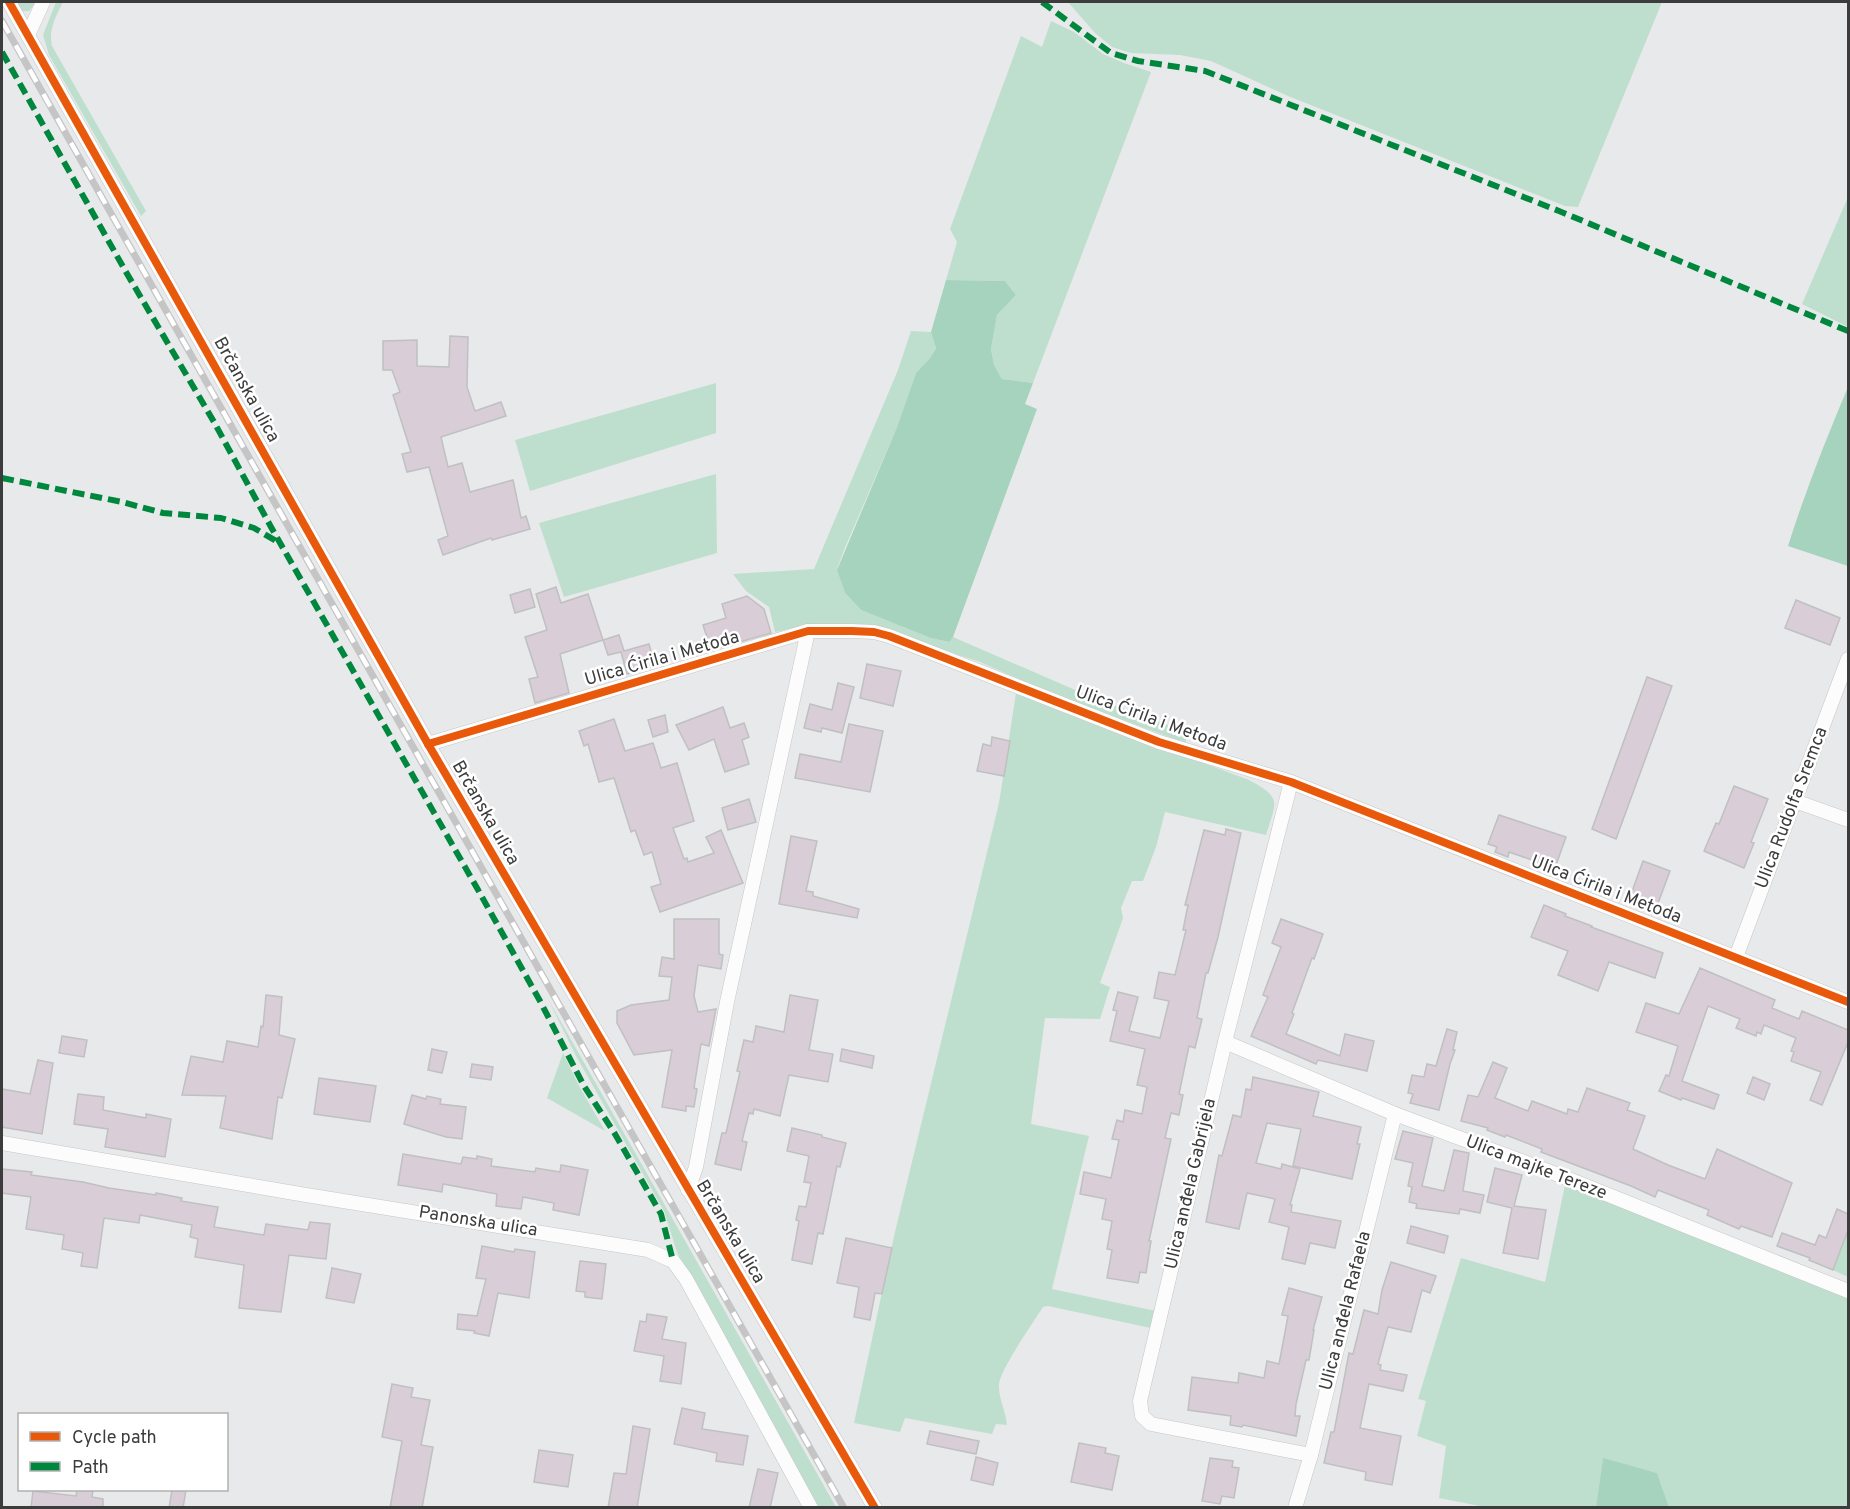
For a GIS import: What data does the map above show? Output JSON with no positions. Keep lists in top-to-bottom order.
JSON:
{
  "streets": {
    "street": [
      "Brčanska ulica",
      "Ulica Ćirila i Metoda",
      "Ulica Rudolfa Sremca",
      "Ulica majke Tereze",
      "Ulica anđela Gabrijela",
      "Panonska ulica",
      "Ulica anđela Rafaela"
    ]
  },
  "crossings": [
    ["Brčanska ulica", "Ulica Ćirila i Metoda"],
    ["Ulica Ćirila i Metoda", "Ulica Rudolfa Sremca"],
    ["Ulica Ćirila i Metoda", "Ulica anđela Gabrijela"],
    ["Ulica majke Tereze", "Ulica anđela Gabrijela"],
    ["Ulica majke Tereze", "Ulica anđela Rafaela"],
    ["Ulica anđela Gabrijela", "Ulica anđela Rafaela"]
  ],
  "legend": ["Cycle path", "Path"]
}
